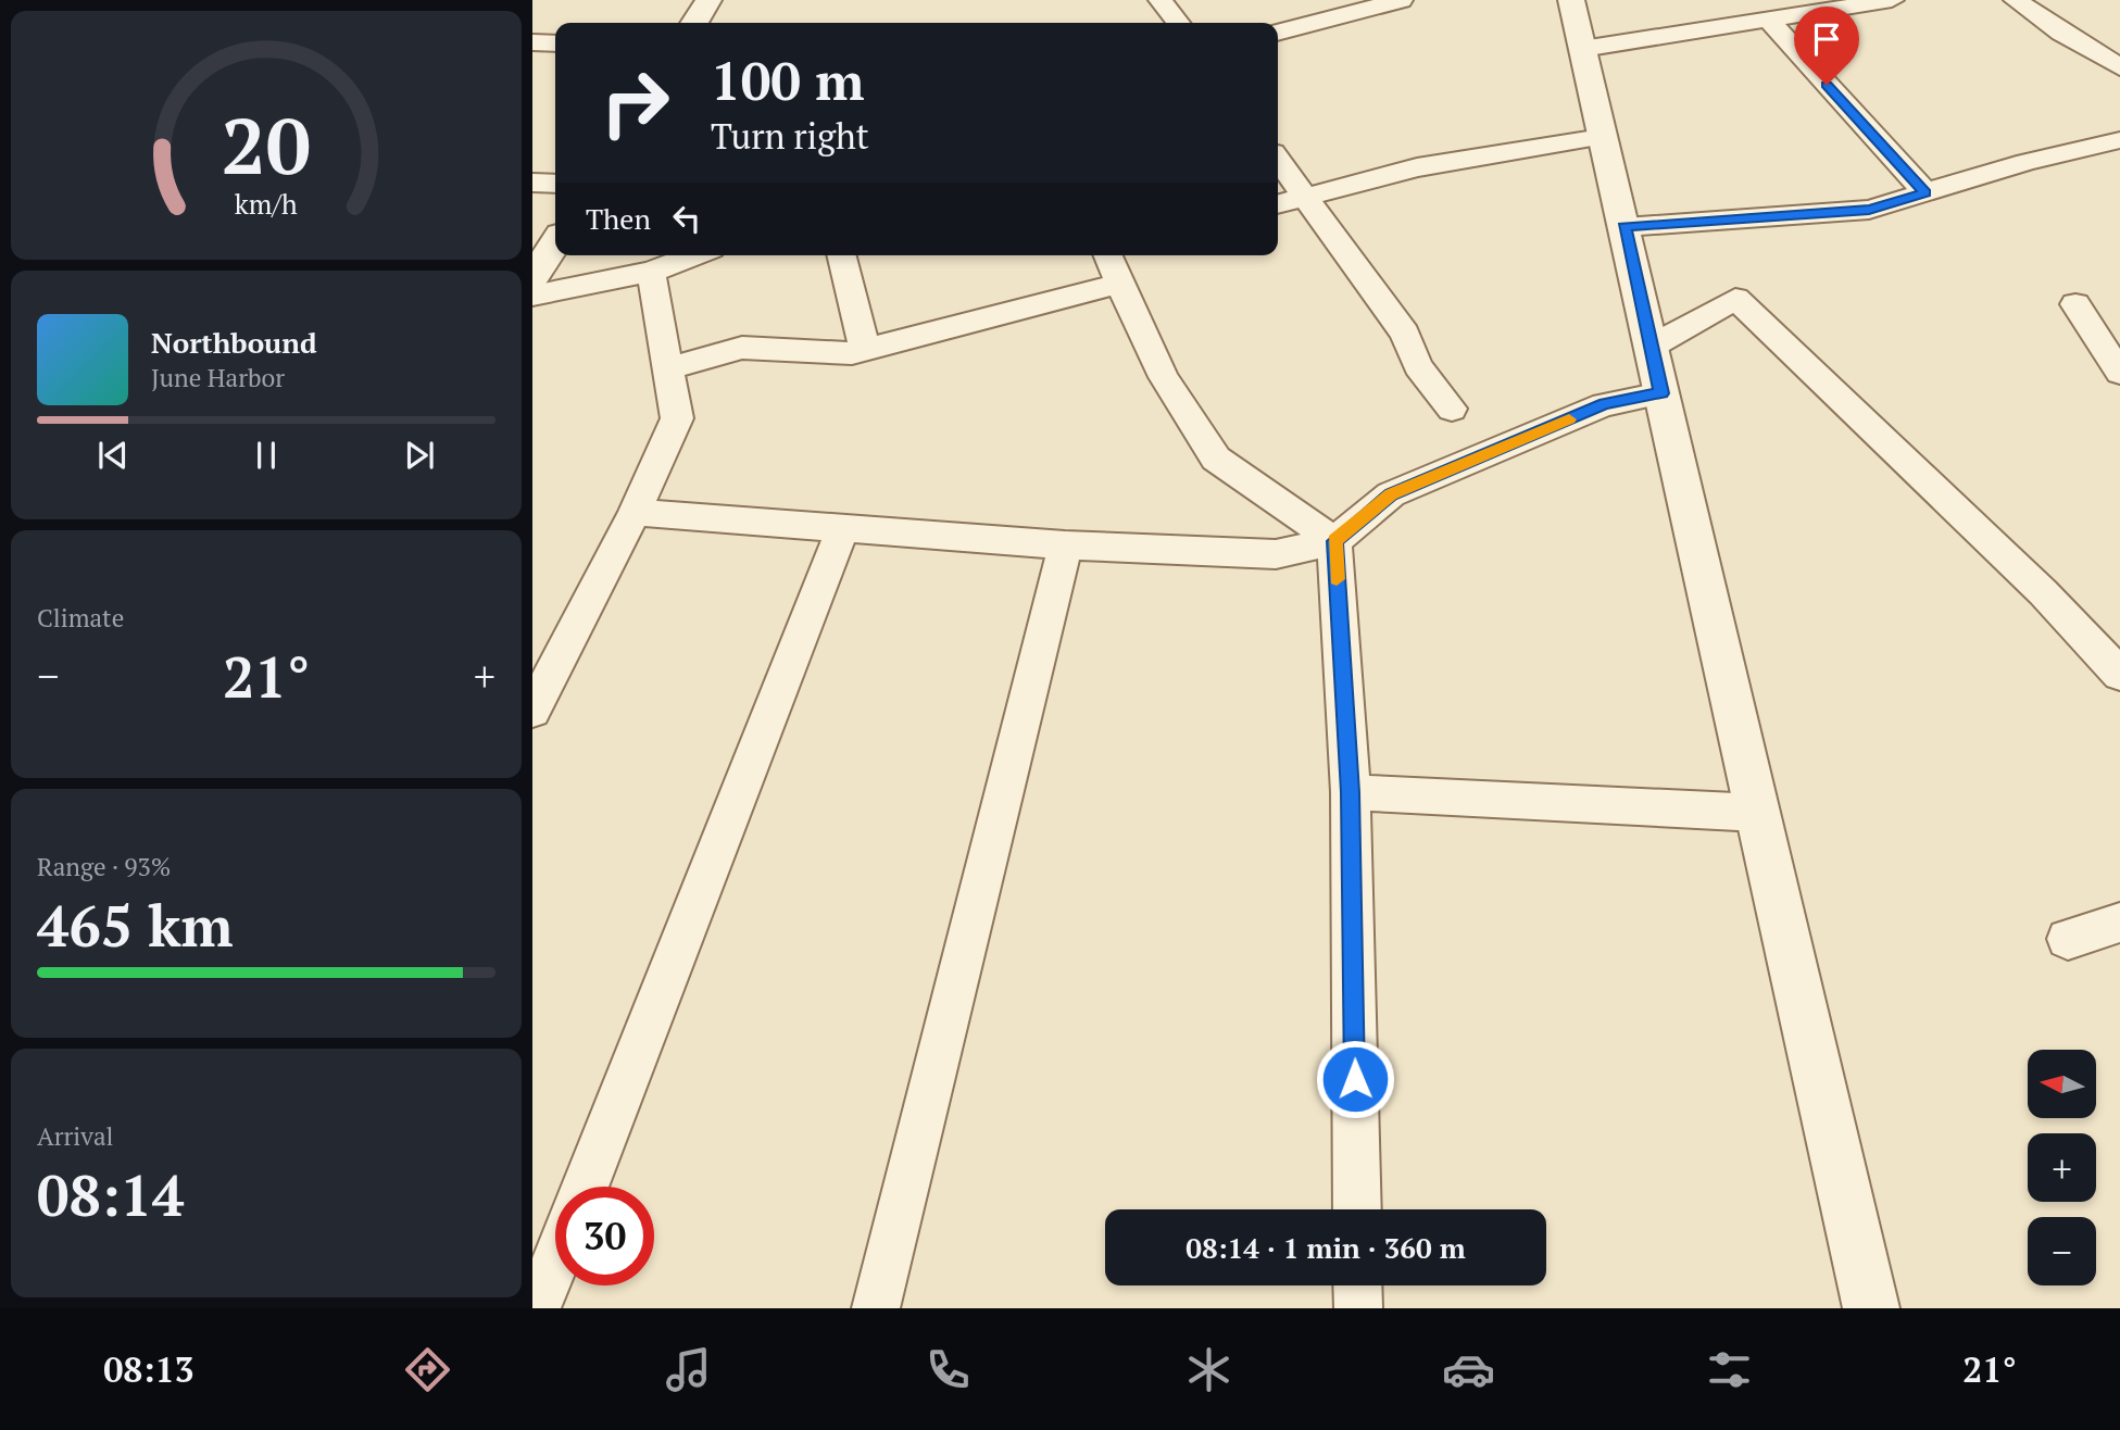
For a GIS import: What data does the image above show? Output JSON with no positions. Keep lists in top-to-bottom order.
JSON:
{
  "north": "left",
  "page": {
    "turn": ["100 m", "Turn right"],
    "then": "Then",
    "song": ["Northbound", "June Harbor"],
    "tile": [
      "Climate",
      ["Range · 93%", "465 km"],
      ["Arrival", "08:14"]
    ],
    "heat": ["−", "21°", "+"],
    "map_buttons": ["+", "−"],
    "limit": "30",
    "trip": "08:14 · 1 min · 360 m",
    "tabs": ["08:13", "21°"],
    "gauge": ["20", "km/h"]
  }
}
